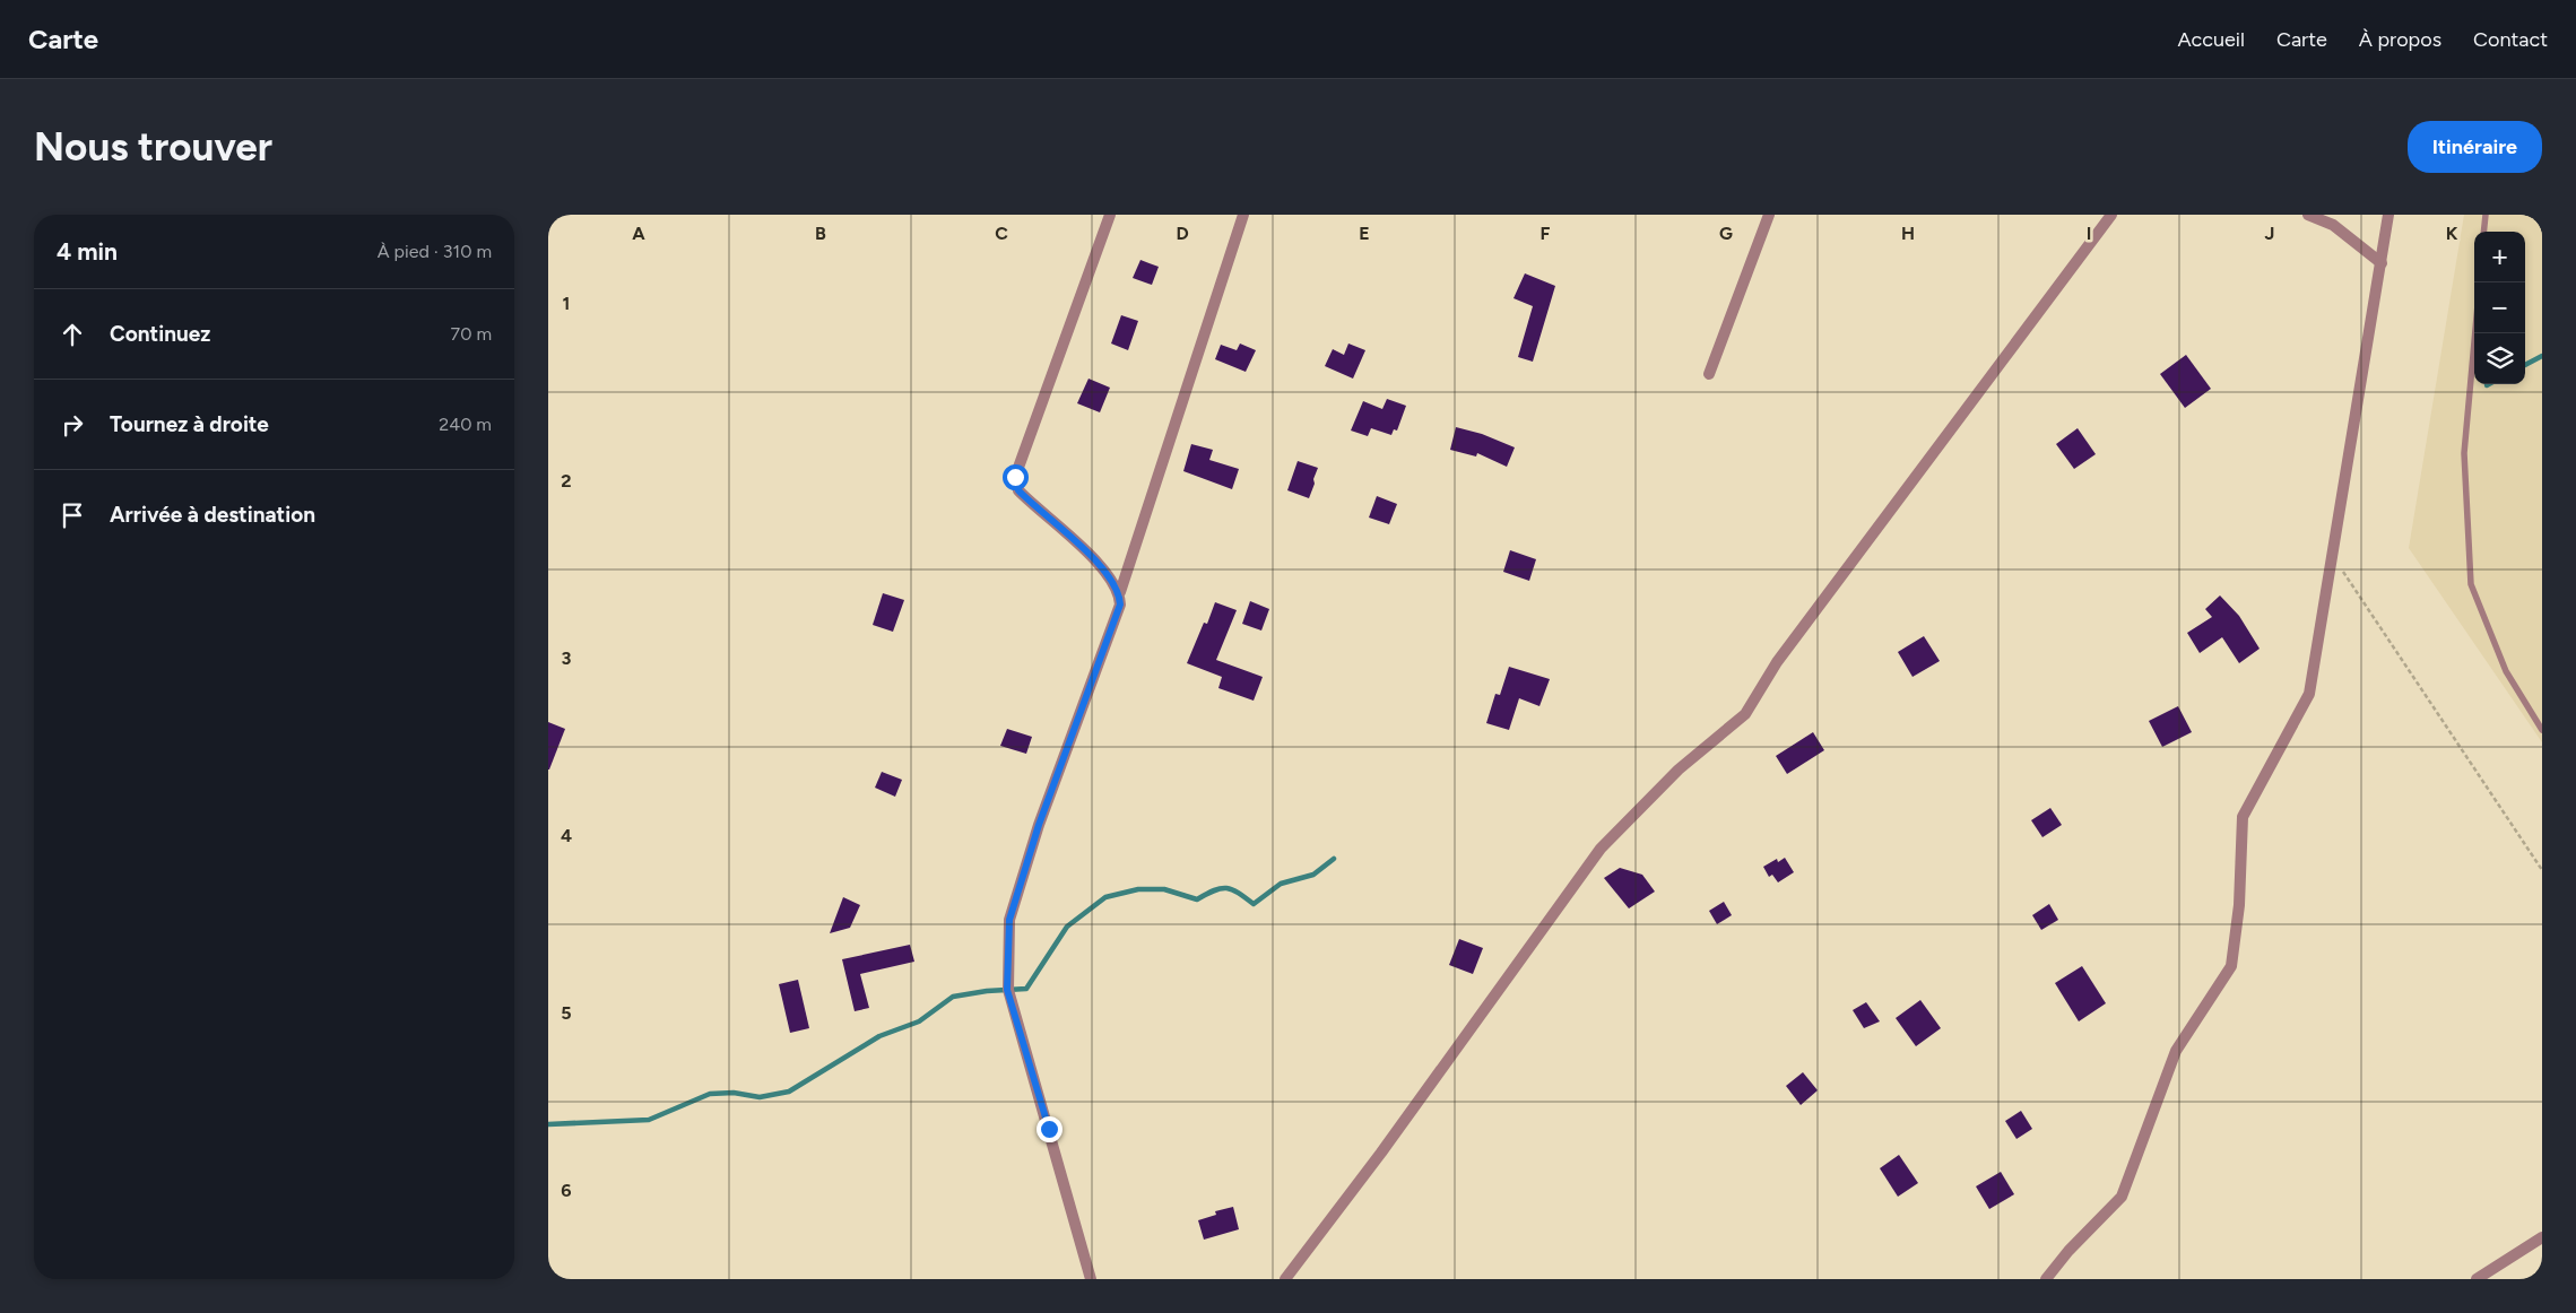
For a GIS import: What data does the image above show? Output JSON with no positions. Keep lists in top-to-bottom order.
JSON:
{
  "page": {
    "header": "Carte",
    "nav": [
      "Accueil",
      "Carte",
      "À propos",
      "Contact"
    ],
    "buttons": "Itinéraire",
    "title": "Nous trouver",
    "heading": ["4 min", "À pied · 310 m"],
    "map_buttons": ["+", "−"],
    "list": [
      ["Continuez", "70 m"],
      ["Tournez à droite", "240 m"],
      "Arrivée à destination"
    ]
  },
  "grid": {
    "columns": [
      "A",
      "B",
      "C",
      "D",
      "E",
      "F",
      "G",
      "H",
      "I",
      "J",
      "K"
    ],
    "rows": [
      "1",
      "2",
      "3",
      "4",
      "5",
      "6"
    ]
  }
}
